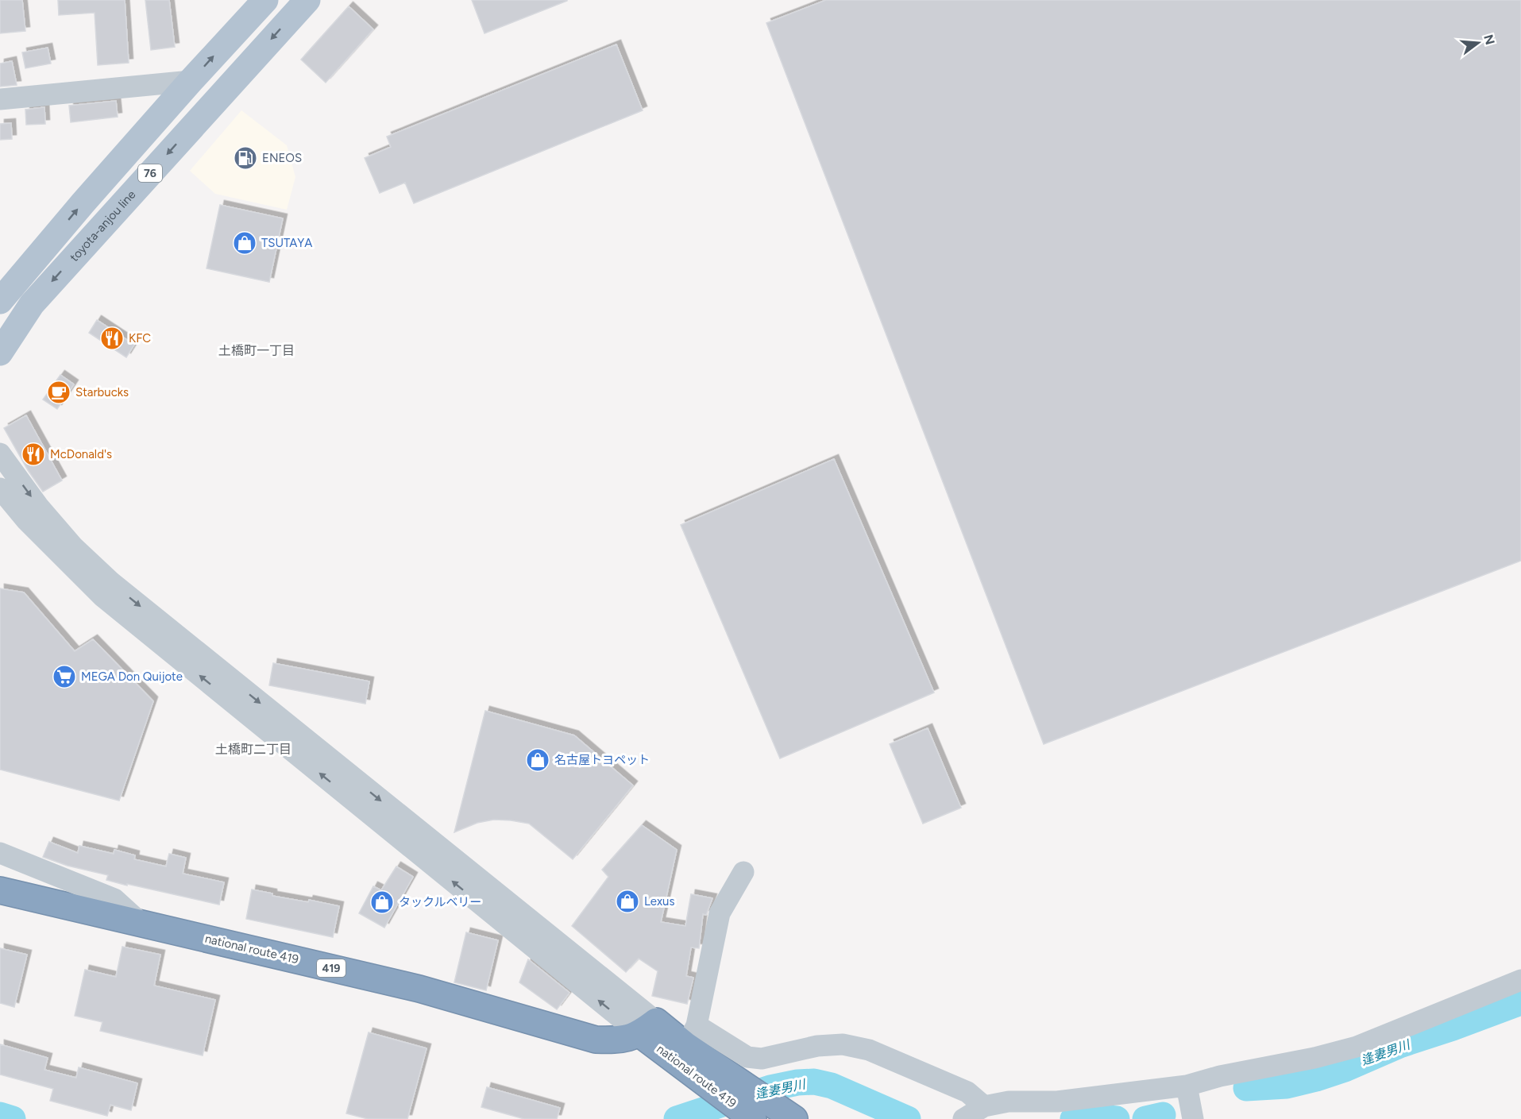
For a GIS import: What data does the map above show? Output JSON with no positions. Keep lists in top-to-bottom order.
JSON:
{
  "streets": {
    "highway": ["national route 419", "419"],
    "main road": ["76", "toyota-anjou line"]
  },
  "districts": ["土橋町一丁目", "土橋町二丁目"],
  "water": ["逢妻男川"],
  "places": {
    "fuel station": ["ENEOS"],
    "shop": [
      "TSUTAYA",
      "名古屋トヨペット",
      "Lexus",
      "タックルベリー"
    ],
    "restaurant": ["KFC", "McDonald's"],
    "cafe": ["Starbucks"],
    "supermarket": ["MEGA Don Quijote"]
  },
  "north": "right"
}
